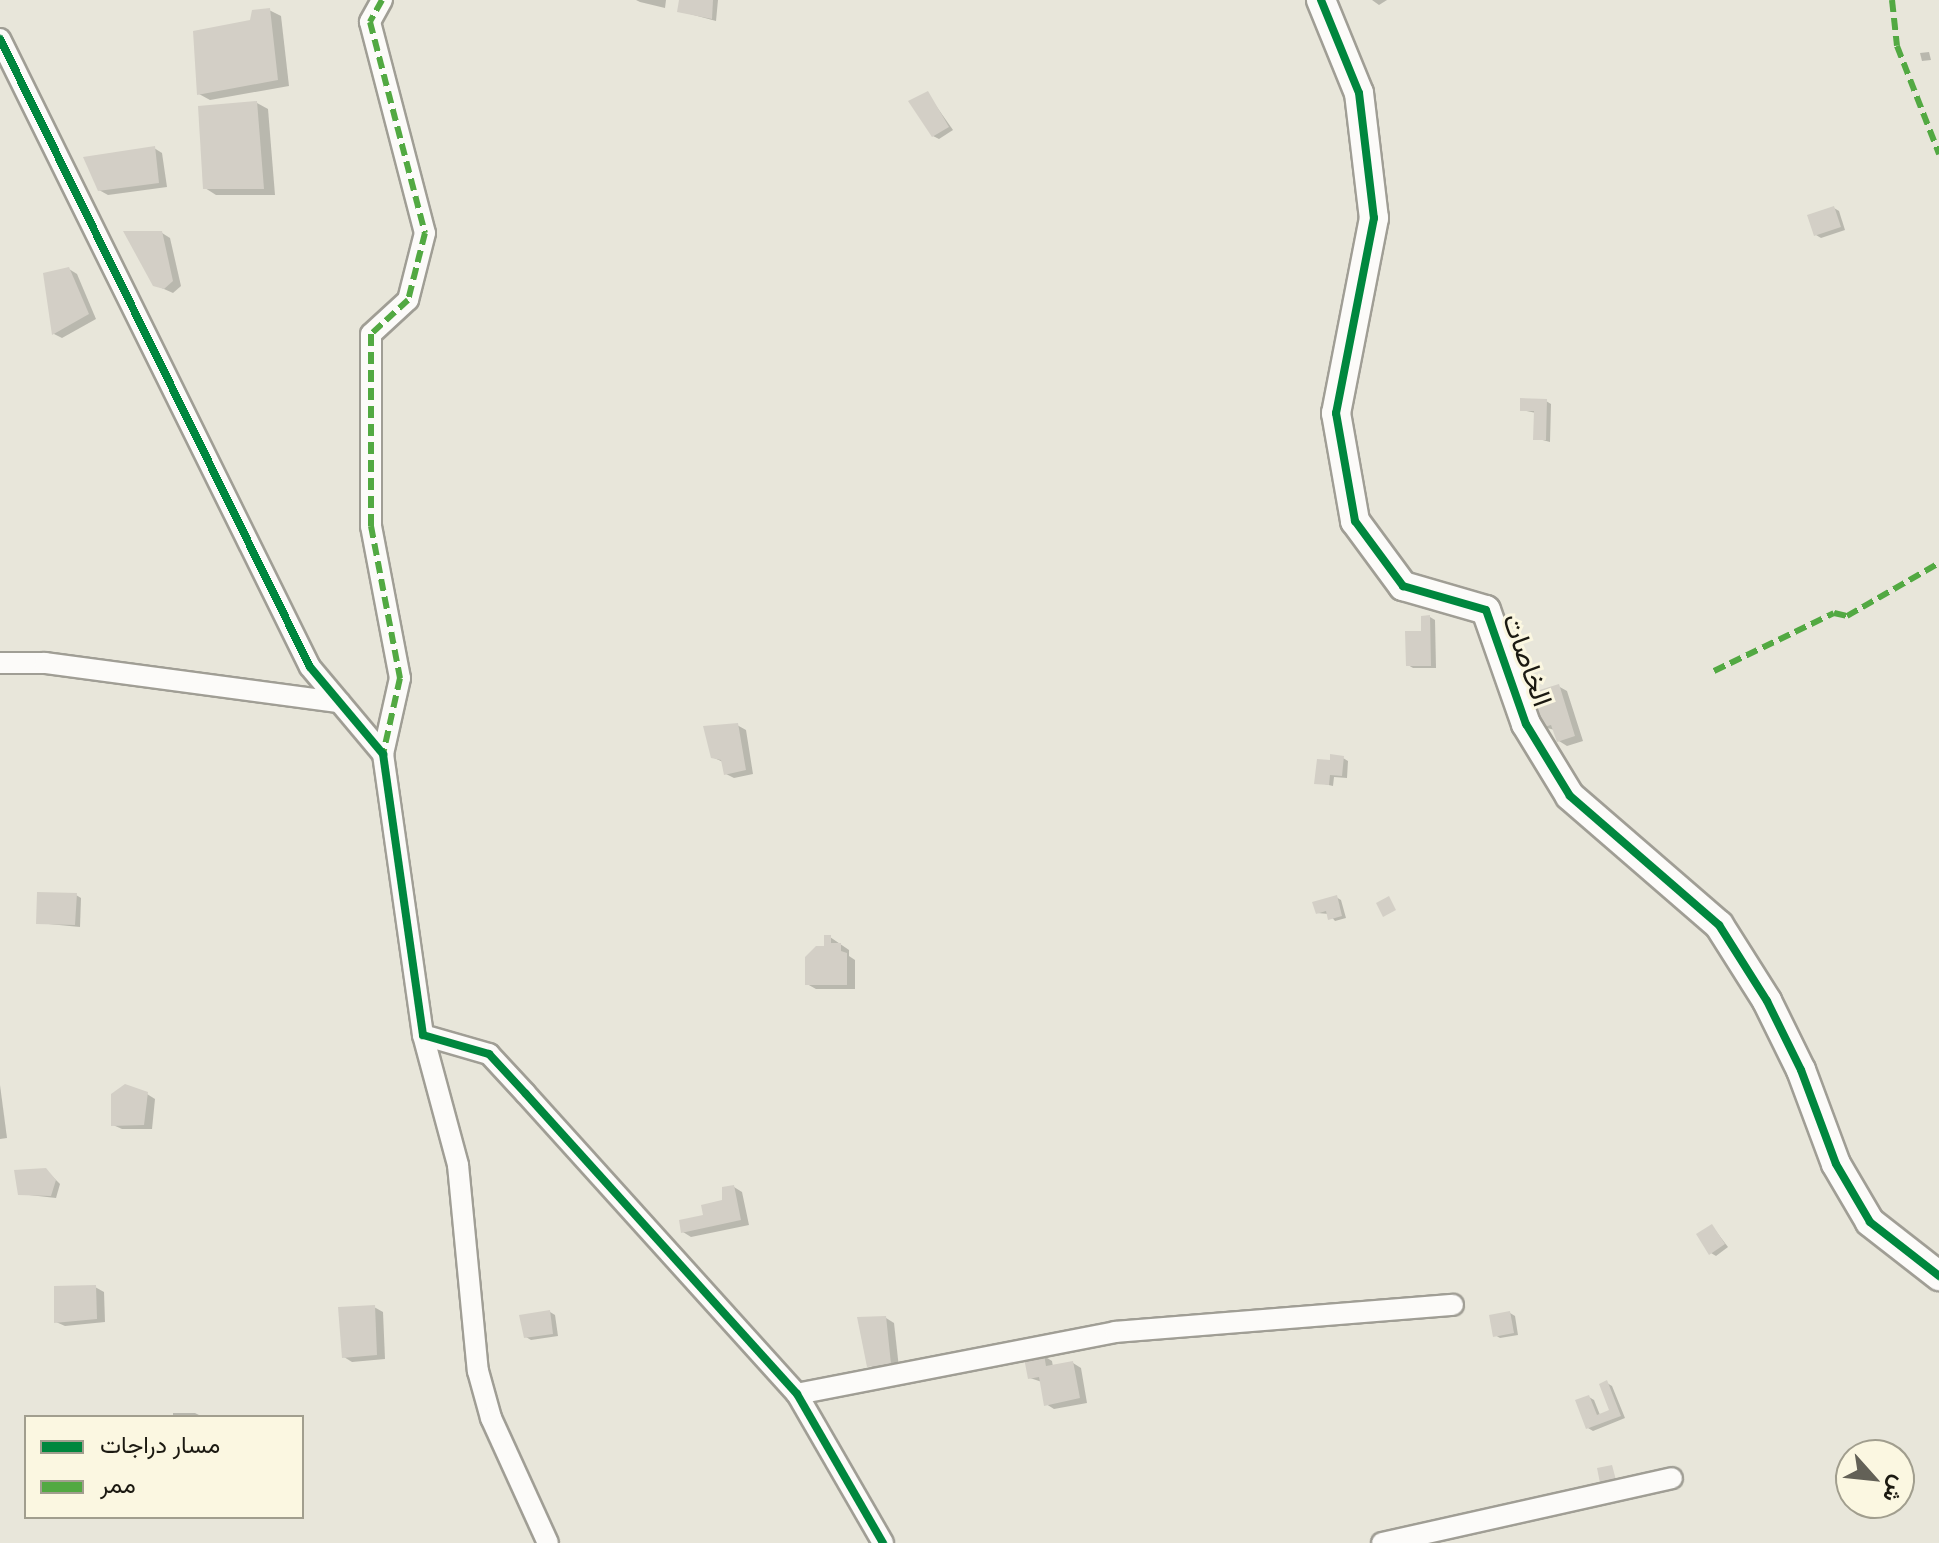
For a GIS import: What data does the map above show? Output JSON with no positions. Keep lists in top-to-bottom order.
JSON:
{
  "streets": {
    "street": ["الخاصات"]
  },
  "legend": ["مسار دراجات", "ممر"],
  "north": "bottom right"
}
